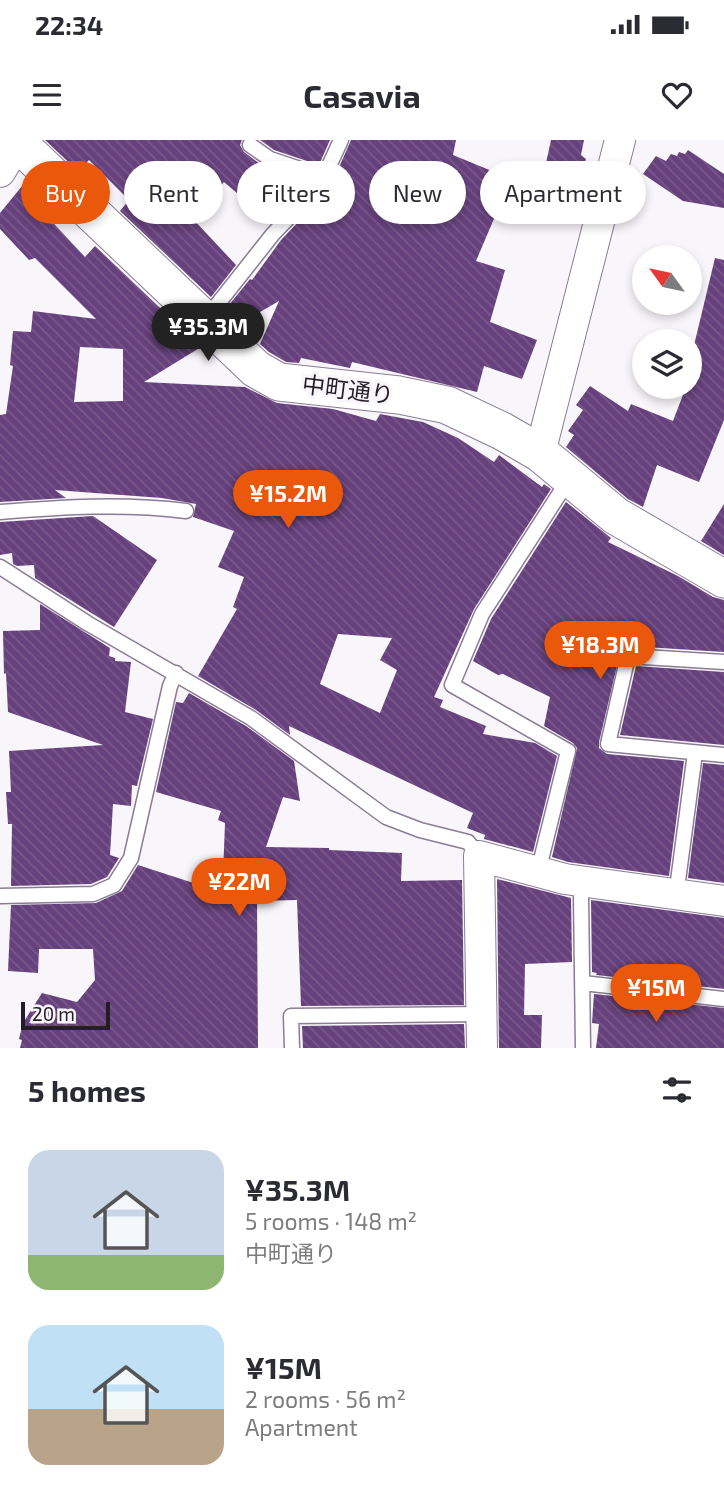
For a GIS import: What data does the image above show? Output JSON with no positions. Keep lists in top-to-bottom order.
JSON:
{
  "streets": {
    "street": ["中町通り"]
  },
  "scale_bar": "20 m",
  "north": "top left",
  "page": {
    "status": "22:34",
    "header": "Casavia",
    "chip": [
      "Buy",
      "Rent",
      "Filters",
      "New",
      "Apartment"
    ],
    "price": [
      "¥35.3M",
      "¥15.2M",
      "¥18.3M",
      "¥22M",
      "¥15M"
    ],
    "scale": "20 m",
    "heading": "5 homes",
    "list": [
      {
        "name": "¥35.3M",
        "note": "5 rooms · 148 m² · 中町通り"
      },
      {
        "name": "¥15M",
        "note": "2 rooms · 56 m² · Apartment"
      }
    ]
  }
}
